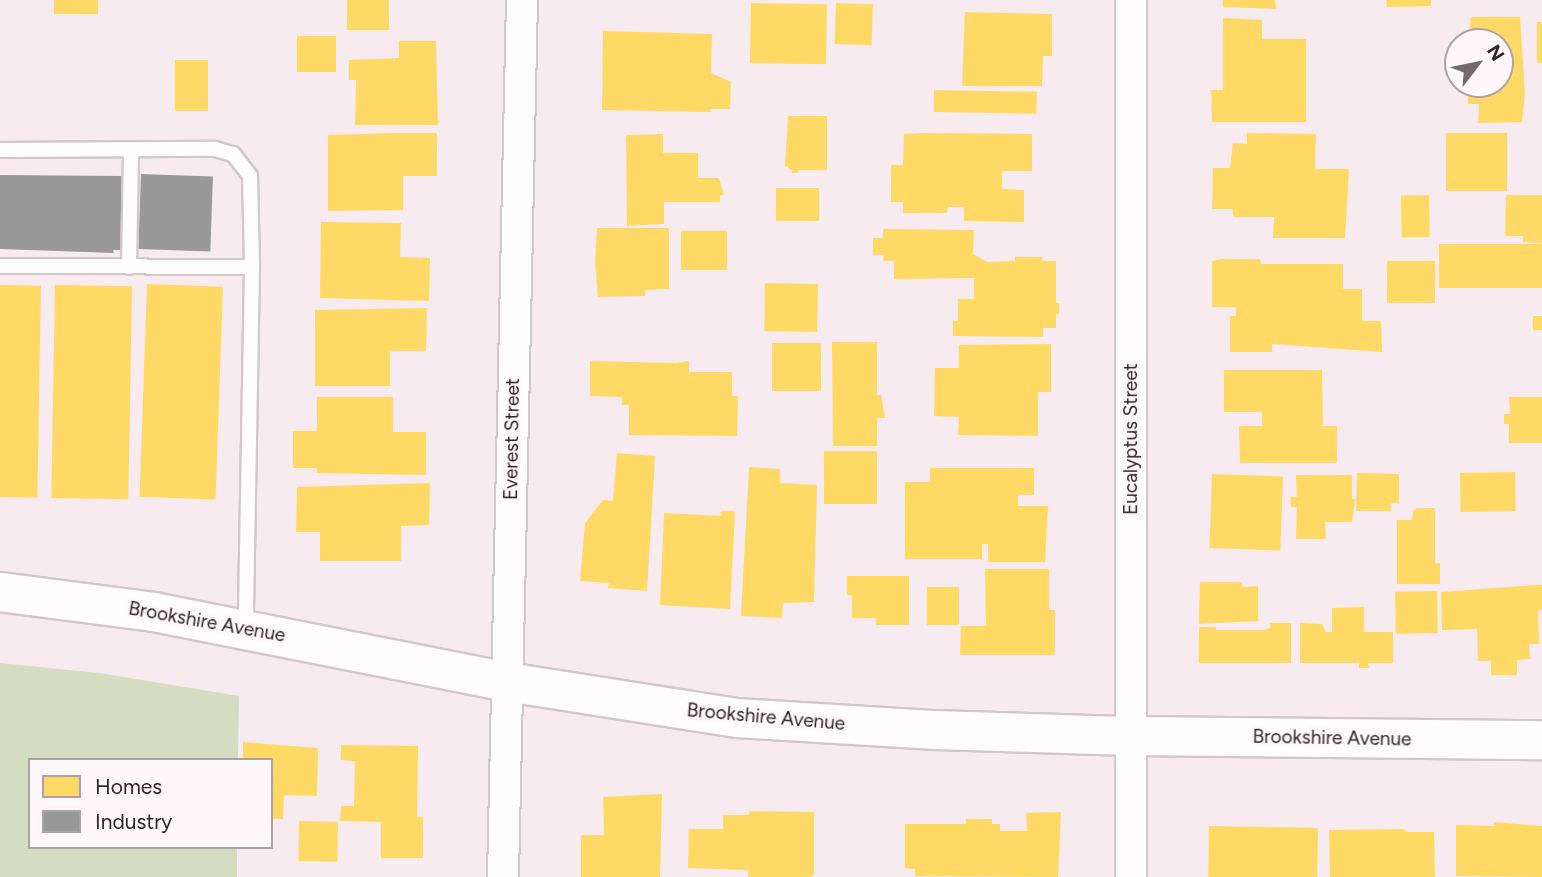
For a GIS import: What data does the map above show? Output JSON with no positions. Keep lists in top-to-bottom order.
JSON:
{
  "streets": {
    "street": ["Everest Street", "Eucalyptus Street", "Brookshire Avenue"]
  },
  "crossings": [
    ["Everest Street", "Brookshire Avenue"],
    ["Eucalyptus Street", "Brookshire Avenue"]
  ],
  "legend": ["Homes", "Industry"],
  "north": "top right"
}
